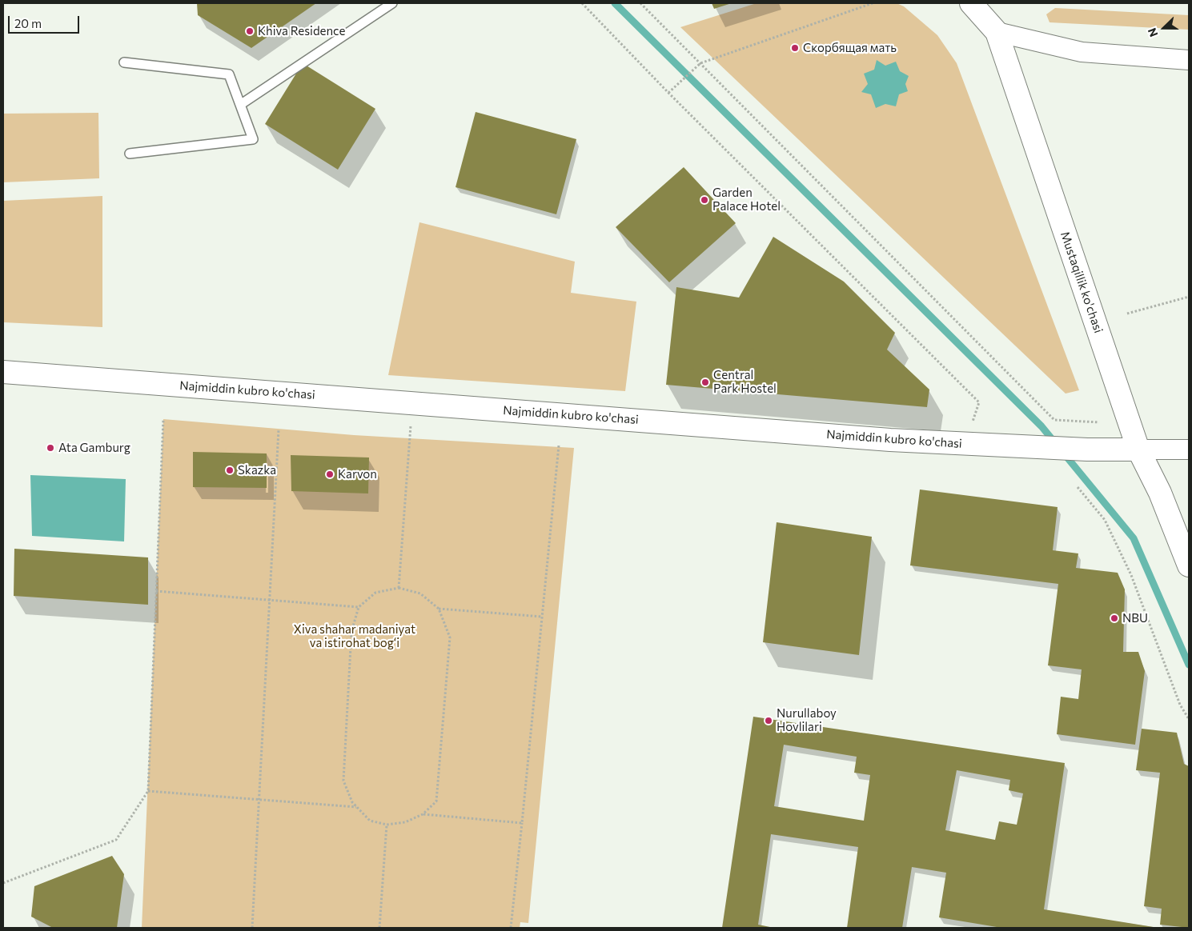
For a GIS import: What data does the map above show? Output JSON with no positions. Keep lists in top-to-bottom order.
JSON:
{
  "streets": {
    "main road": ["Mustaqillik ko'chasi", "Najmiddin kubro ko'chasi"]
  },
  "crossings": [
    ["Mustaqillik ko'chasi", "Najmiddin kubro ko'chasi"]
  ],
  "parks": ["Xiva shahar madaniyat va istirohat bogʻi"],
  "places": [
    "Khiva Residence",
    "Скорбящая мать",
    "Garden Palace Hotel",
    "Central Park Hostel",
    "Ata Gamburg",
    "Skazka",
    "Karvon",
    "NBU",
    "Nurullaboy Hovlilari"
  ],
  "scale_bar": "20 m",
  "north": "left"
}
